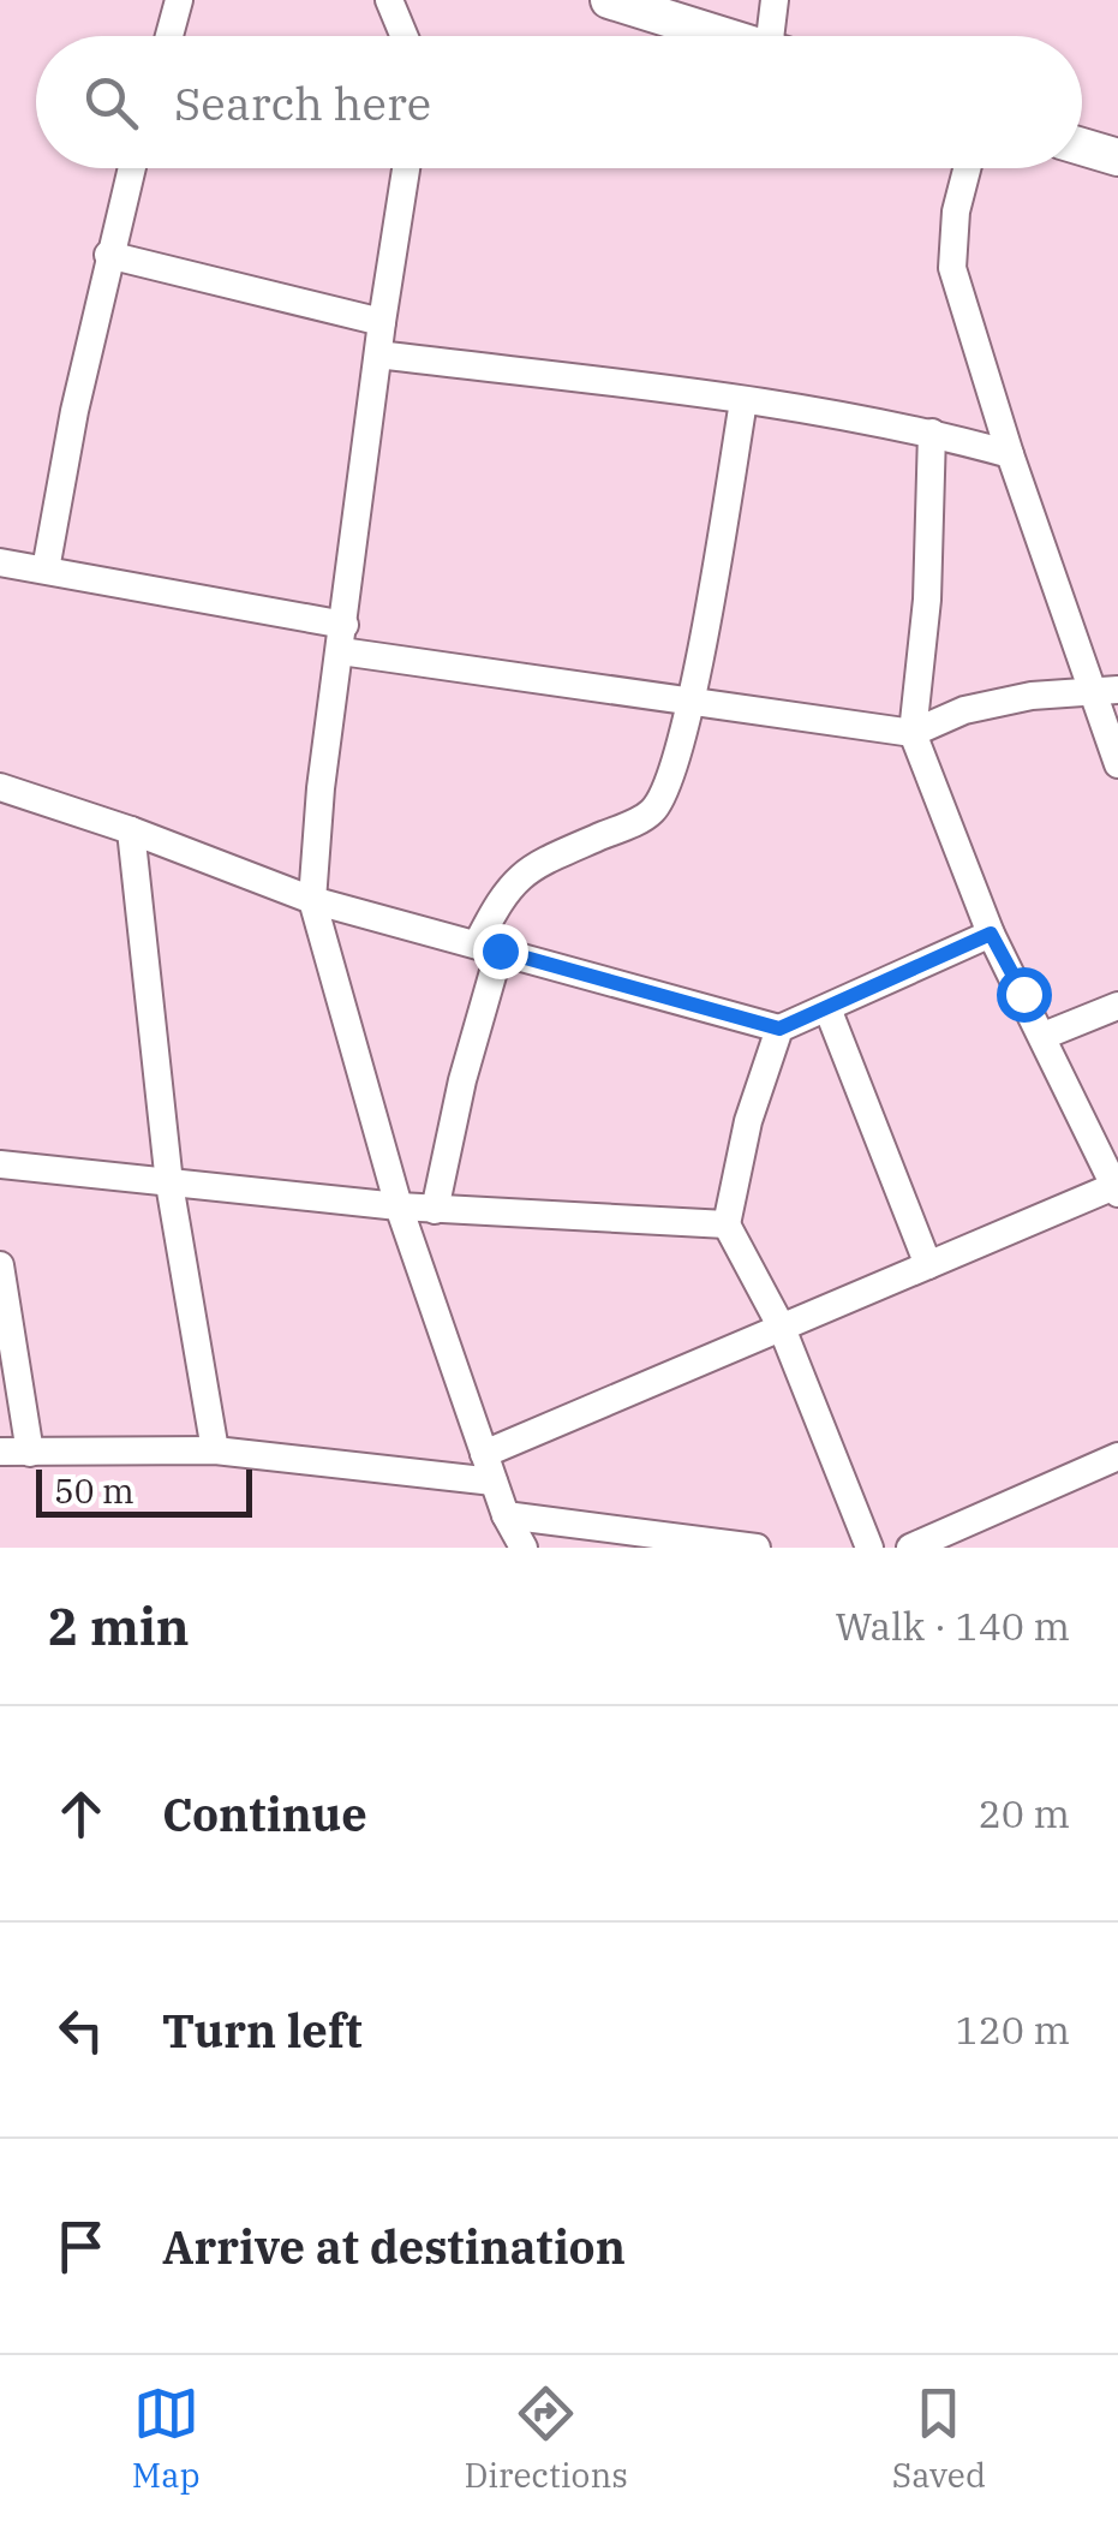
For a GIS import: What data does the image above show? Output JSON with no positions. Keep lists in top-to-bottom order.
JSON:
{
  "scale_bar": "50 m",
  "page": {
    "search": "Search here",
    "scale": "50 m",
    "heading": ["2 min", "Walk · 140 m"],
    "list": [
      ["Continue", "20 m"],
      ["Turn left", "120 m"],
      "Arrive at destination"
    ],
    "nav": ["Map", "Directions", "Saved"]
  }
}
